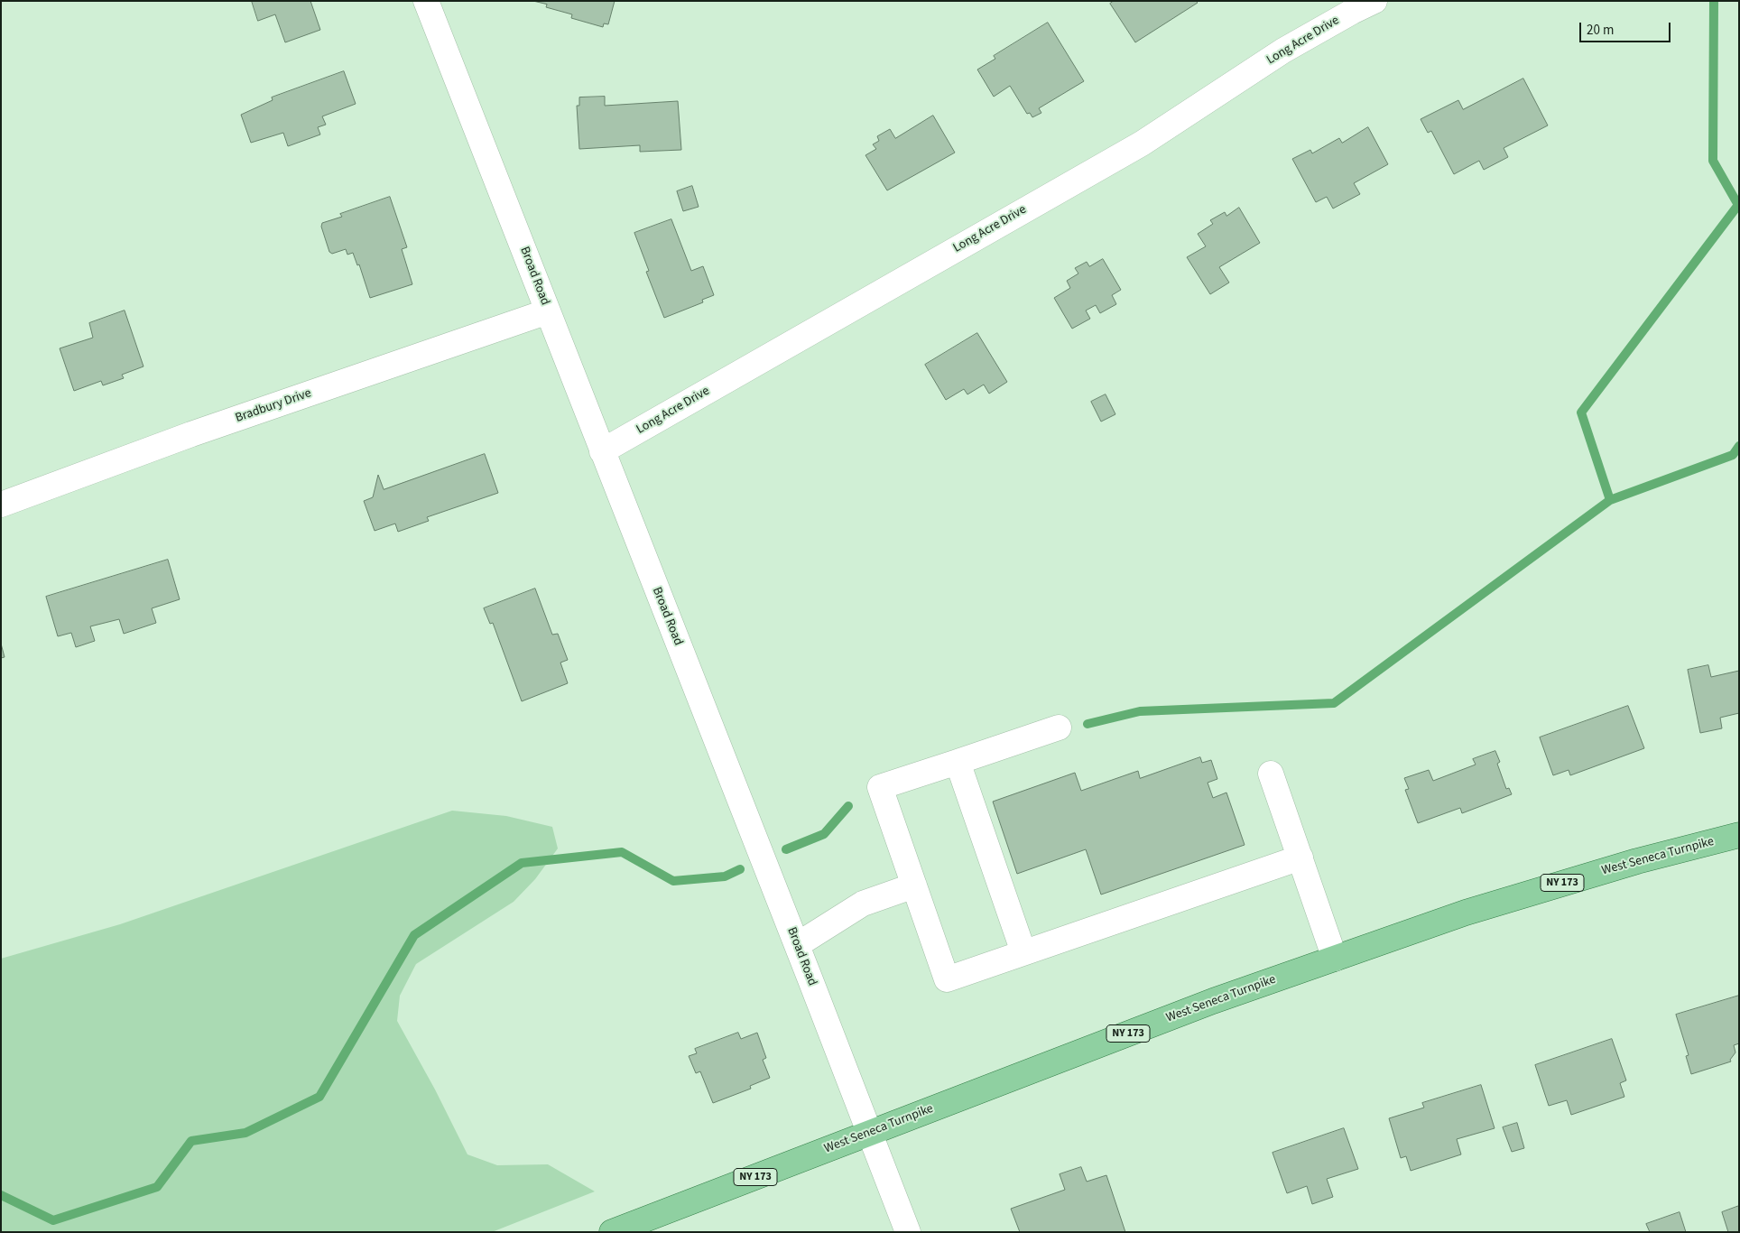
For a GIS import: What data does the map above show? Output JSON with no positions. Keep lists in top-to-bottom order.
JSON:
{
  "streets": {
    "main road": ["West Seneca Turnpike", "NY 173"],
    "street": ["Long Acre Drive", "Broad Road", "Bradbury Drive"]
  },
  "crossings": [
    ["Long Acre Drive", "Broad Road"],
    ["Broad Road", "Bradbury Drive"],
    ["Broad Road", "West Seneca Turnpike"]
  ],
  "scale_bar": "20 m"
}
